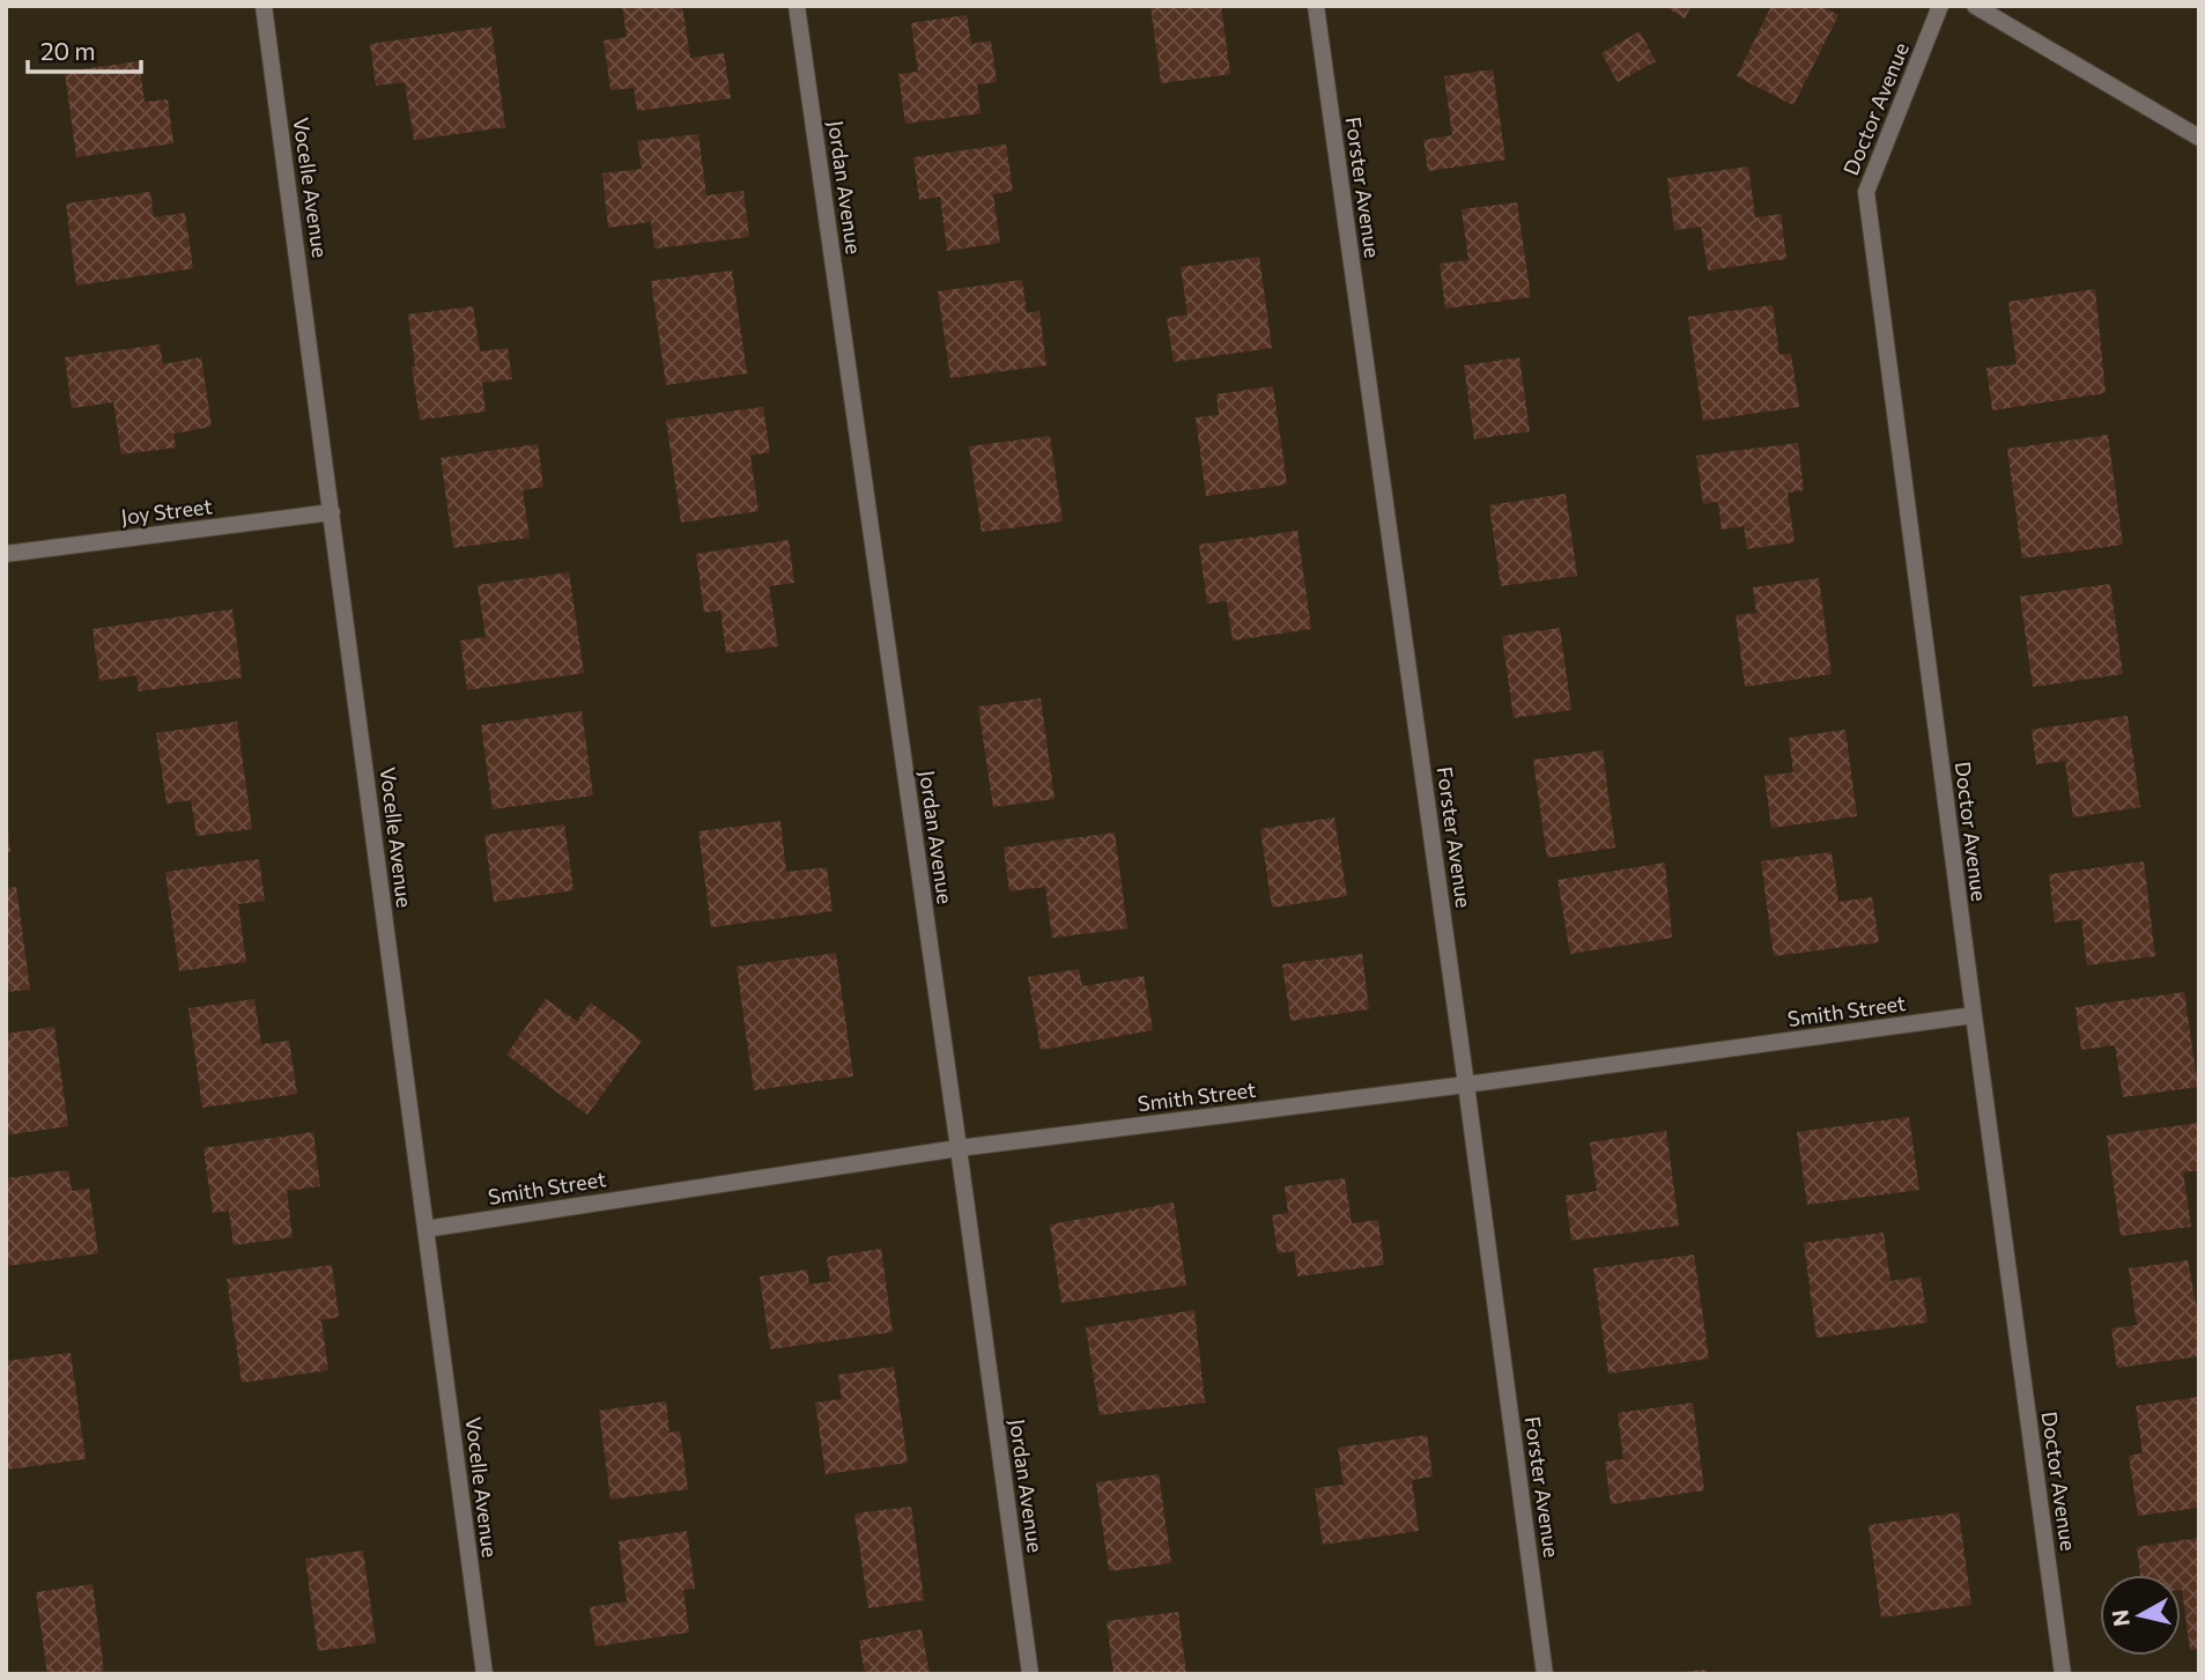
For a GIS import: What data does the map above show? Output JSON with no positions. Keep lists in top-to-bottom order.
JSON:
{
  "streets": {
    "street": [
      "Doctor Avenue",
      "Vocelle Avenue",
      "Jordan Avenue",
      "Forster Avenue",
      "Joy Street",
      "Smith Street"
    ]
  },
  "crossings": [
    ["Doctor Avenue", "Smith Street"],
    ["Vocelle Avenue", "Joy Street"],
    ["Vocelle Avenue", "Smith Street"],
    ["Jordan Avenue", "Smith Street"],
    ["Forster Avenue", "Smith Street"]
  ],
  "scale_bar": "20 m",
  "north": "left"
}
